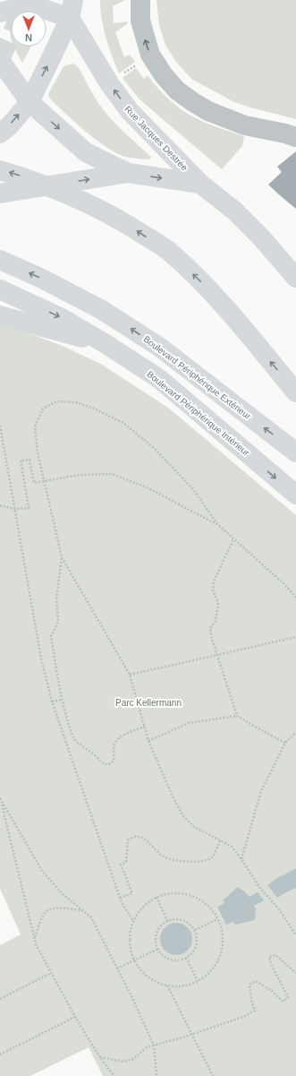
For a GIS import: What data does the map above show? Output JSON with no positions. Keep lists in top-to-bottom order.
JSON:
{
  "streets": {
    "main road": ["Rue Jacques Destrée", "Boulevard Périphérique Extérieur", "Boulevard Périphérique Intérieur"]
  },
  "parks": ["Parc Kellermann"],
  "north": "bottom"
}
